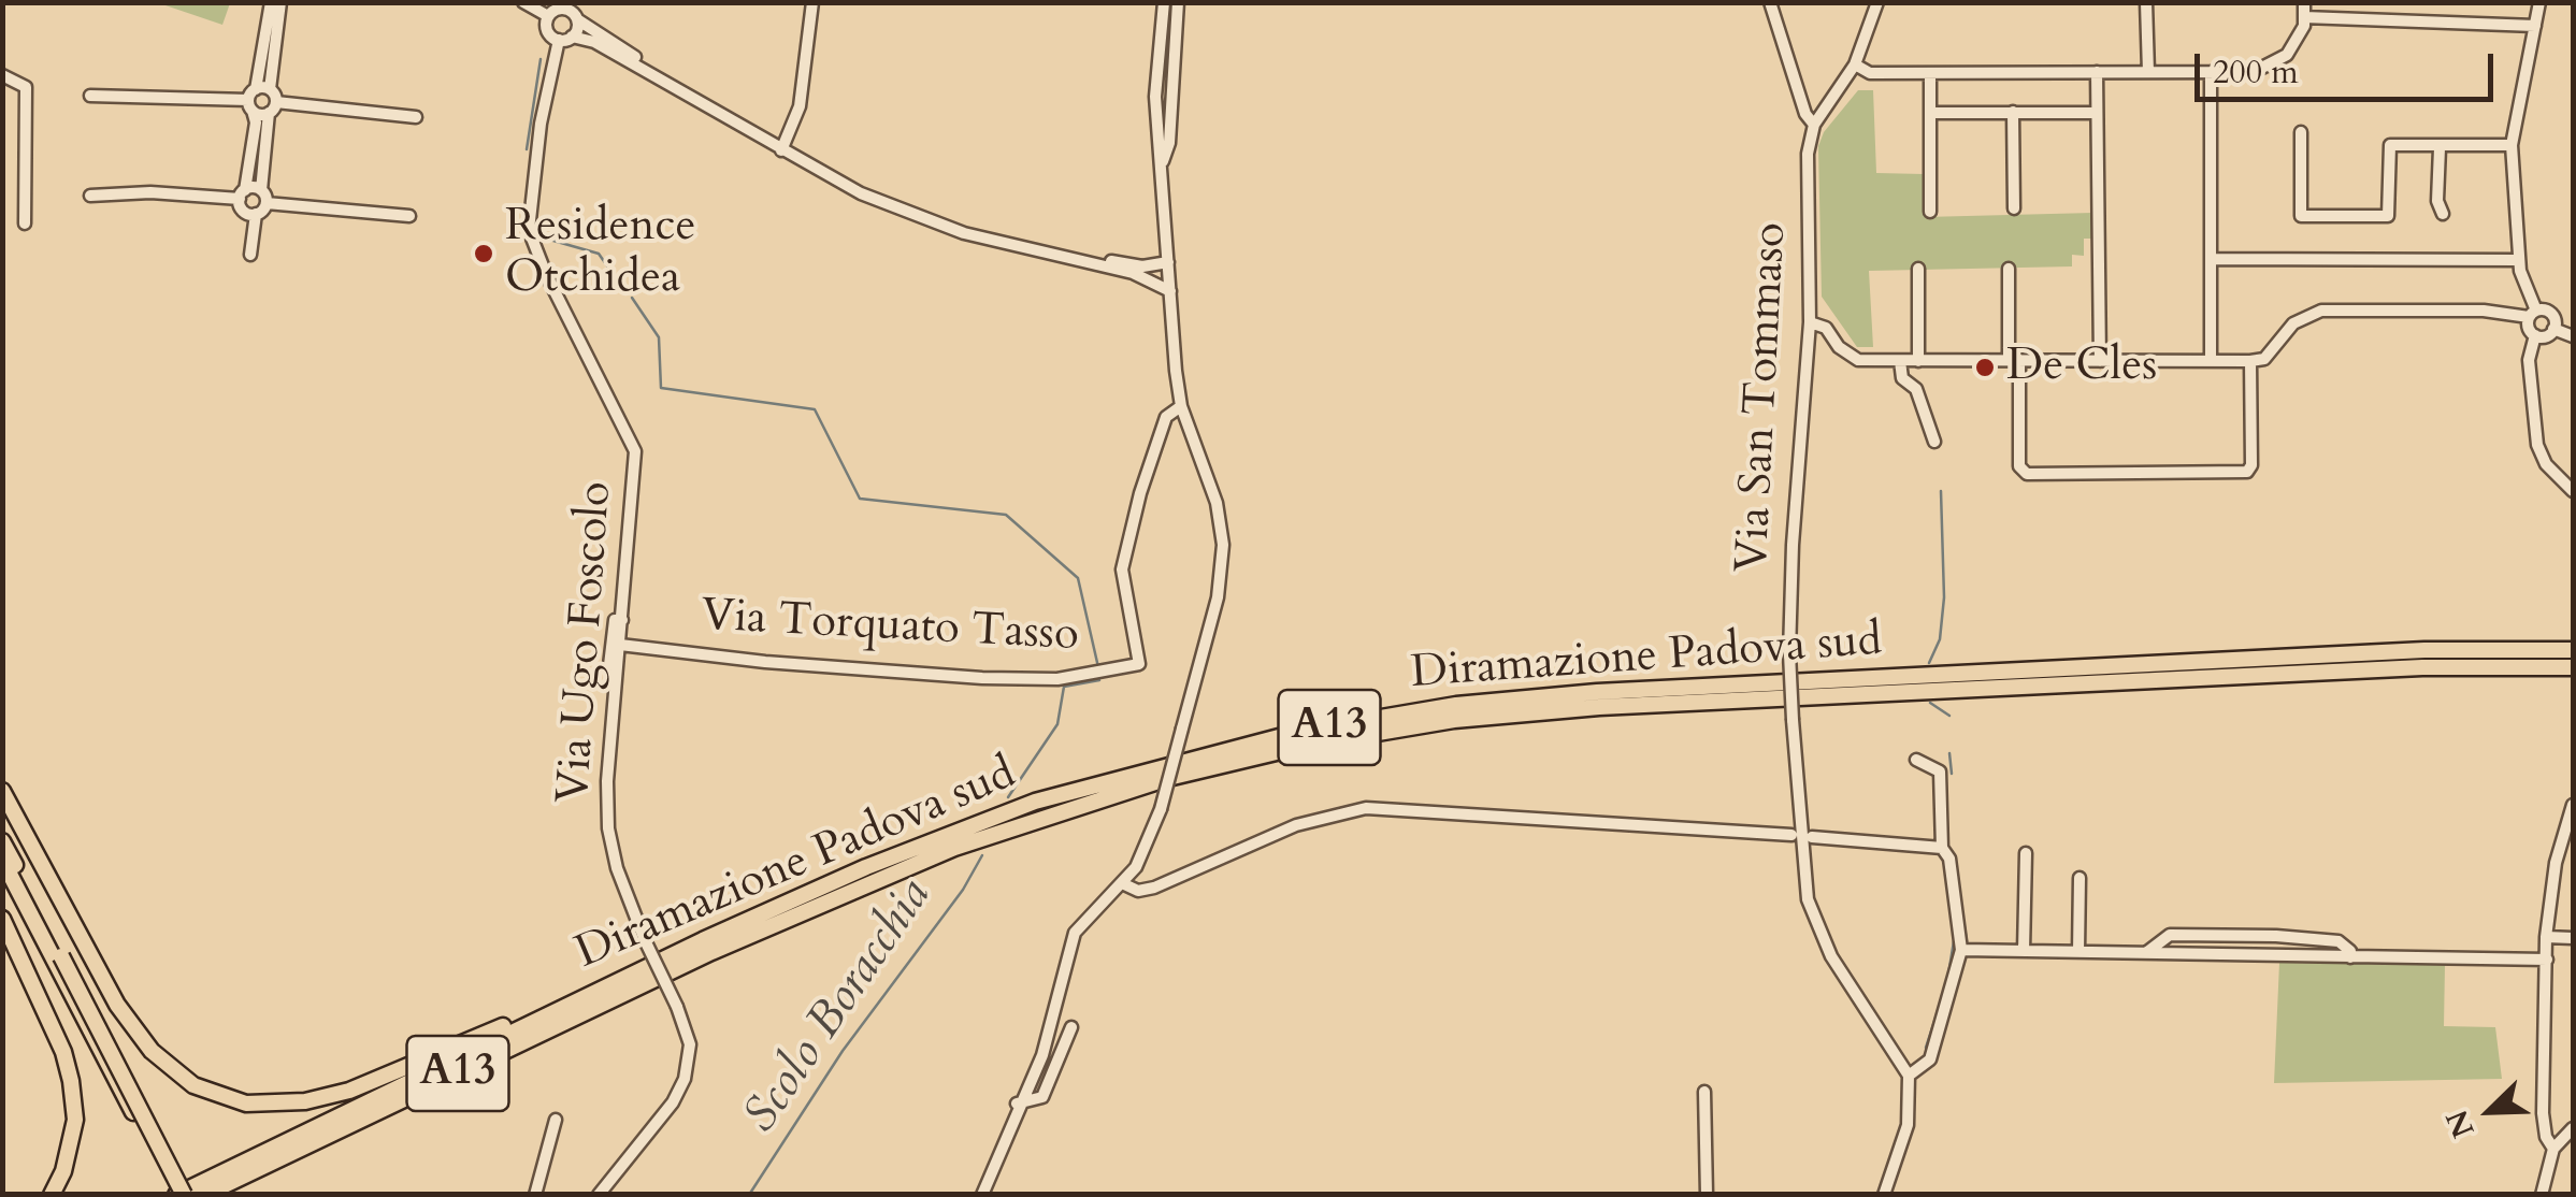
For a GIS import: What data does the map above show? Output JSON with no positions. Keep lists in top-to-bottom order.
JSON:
{
  "streets": {
    "highway": ["Diramazione Padova sud", "A13"],
    "street": ["Via San Tommaso", "Via Torquato Tasso", "Via Ugo Foscolo"]
  },
  "crossings": [
    ["Via Torquato Tasso", "Via Ugo Foscolo"]
  ],
  "water": ["Scolo Boracchia"],
  "places": ["Residence Otchidea", "De Cles"],
  "scale_bar": "200 m",
  "north": "bottom left"
}
